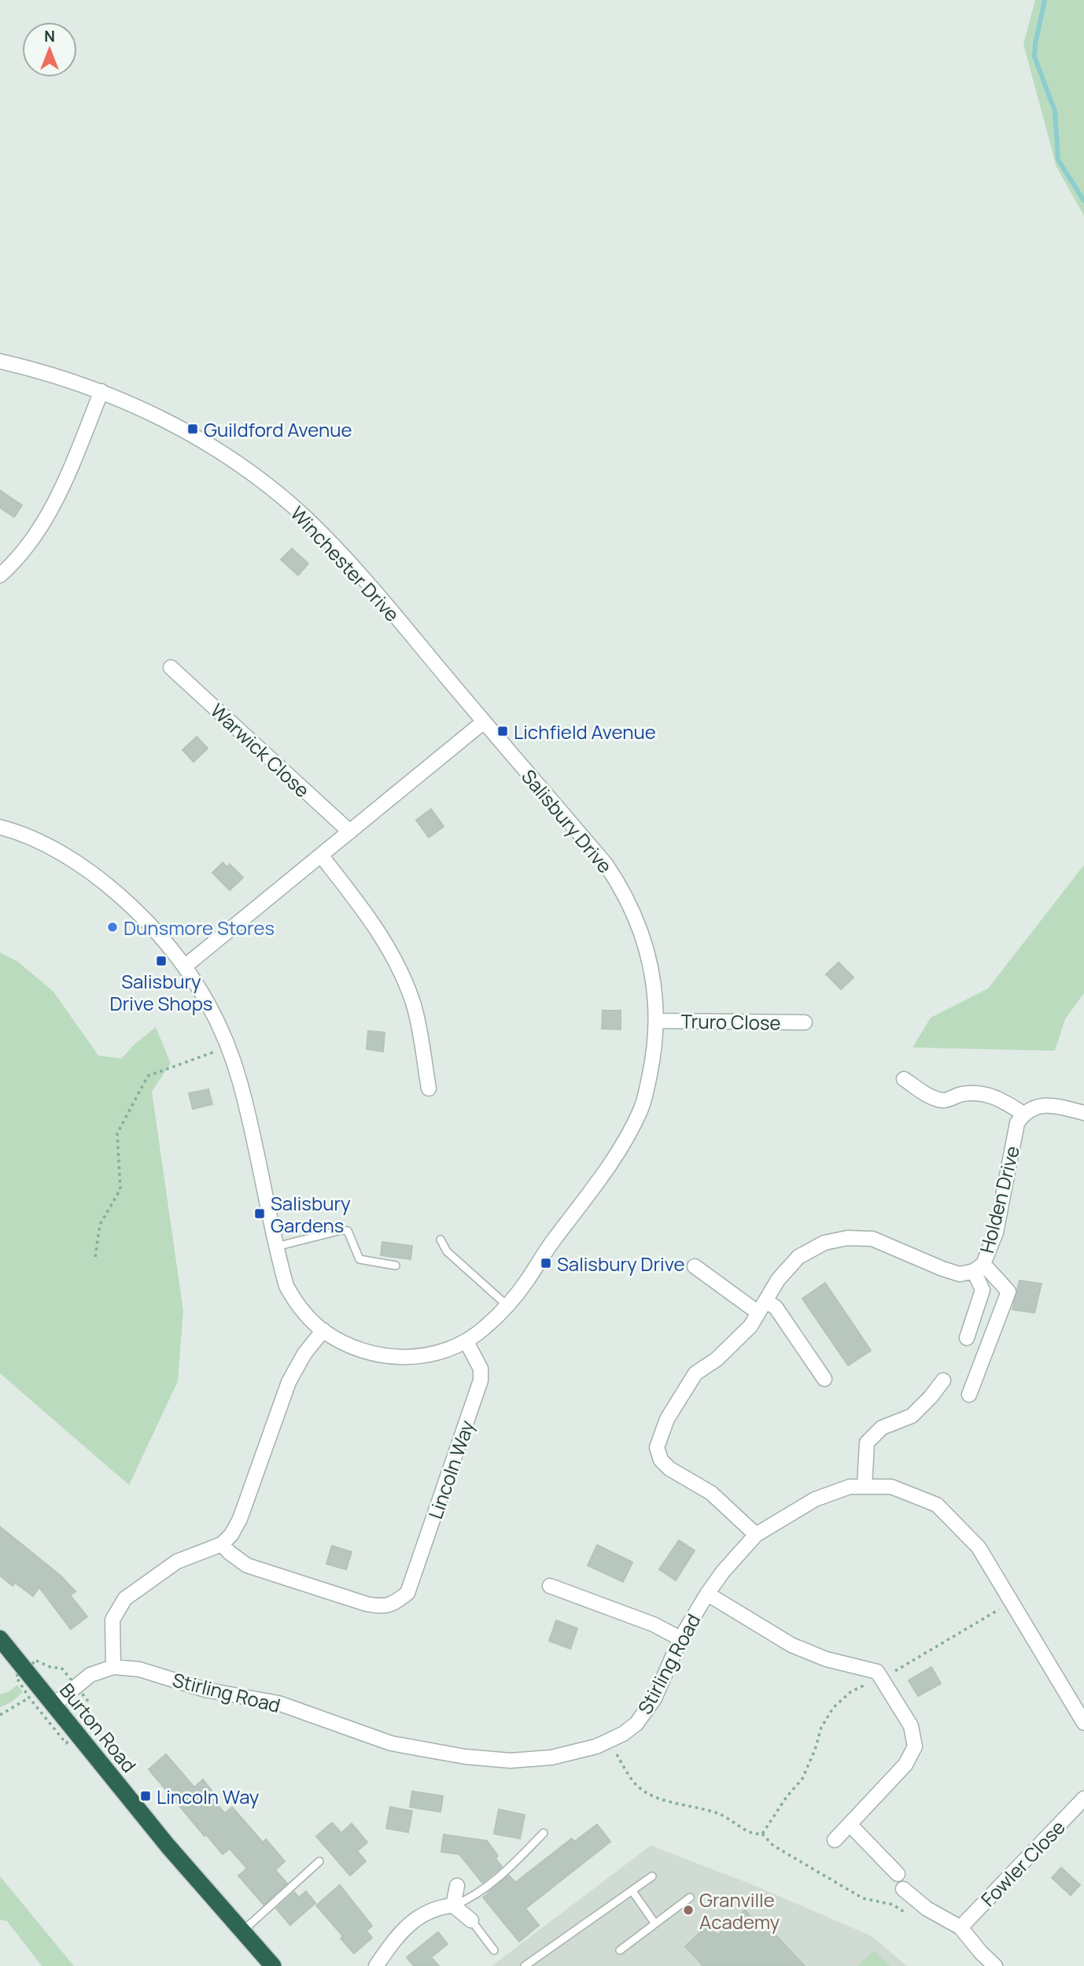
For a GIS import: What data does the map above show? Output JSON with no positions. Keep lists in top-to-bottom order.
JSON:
{
  "streets": {
    "highway": ["Burton Road"],
    "street": [
      "Winchester Drive",
      "Warwick Close",
      "Salisbury Drive",
      "Truro Close",
      "Holden Drive",
      "Lincoln Way",
      "Stirling Road",
      "Fowler Close"
    ]
  },
  "crossings": [
    ["Winchester Drive", "Salisbury Drive"],
    ["Salisbury Drive", "Truro Close"],
    ["Salisbury Drive", "Lincoln Way"],
    ["Holden Drive", "Stirling Road"],
    ["Stirling Road", "Burton Road"]
  ],
  "places": {
    "transit": [
      "Guildford Avenue",
      "Lichfield Avenue",
      "Salisbury Drive Shops",
      "Salisbury Gardens",
      "Salisbury Drive",
      "Lincoln Way"
    ],
    "other": ["Dunsmore Stores", "Granville Academy"]
  },
  "north": "top"
}
